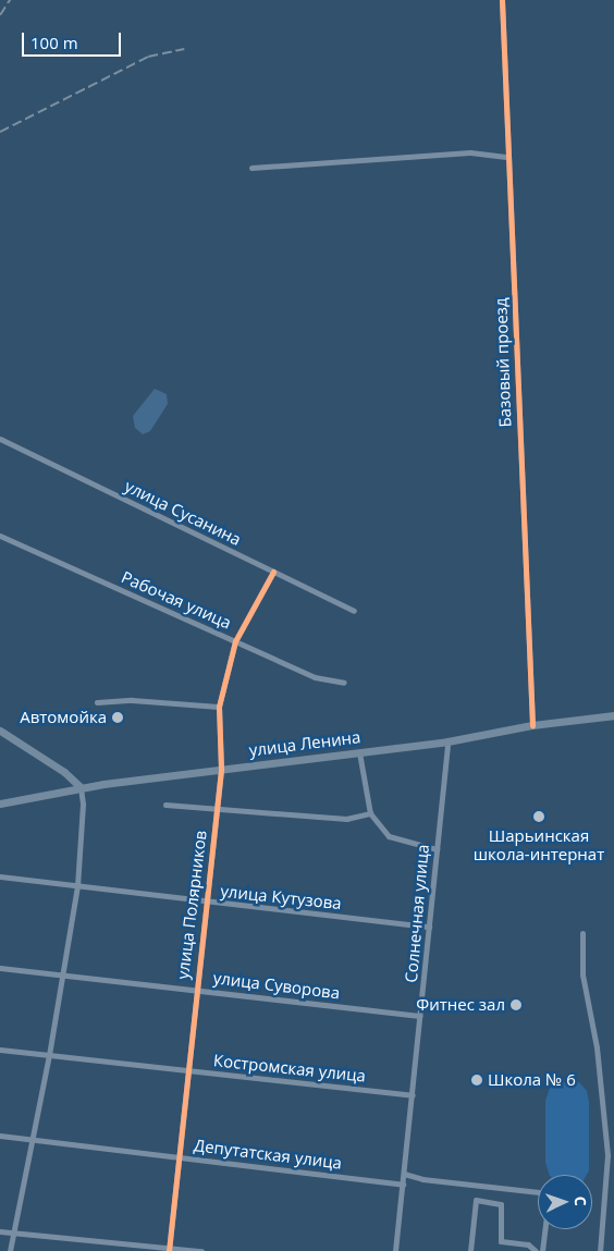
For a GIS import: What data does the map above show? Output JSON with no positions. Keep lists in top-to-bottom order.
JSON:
{
  "streets": {
    "street": [
      "Базовый проезд",
      "улица Сусанина",
      "Рабочая улица",
      "улица Ленина",
      "улица Кутузова",
      "улица Полярников",
      "Солнечная улица",
      "улица Суворова",
      "Костромская улица",
      "Депутатская улица"
    ]
  },
  "crossings": [
    ["Базовый проезд", "улица Ленина"],
    ["улица Сусанина", "улица Полярников"],
    ["Рабочая улица", "улица Полярников"],
    ["улица Ленина", "улица Полярников"],
    ["улица Ленина", "Солнечная улица"],
    ["улица Кутузова", "улица Полярников"],
    ["улица Кутузова", "Солнечная улица"],
    ["улица Полярников", "улица Суворова"],
    ["улица Полярников", "Костромская улица"],
    ["улица Полярников", "Депутатская улица"],
    ["Солнечная улица", "улица Суворова"],
    ["Солнечная улица", "Костромская улица"],
    ["Солнечная улица", "Депутатская улица"]
  ],
  "places": [
    "Автомойка",
    "Шарьинская школа-интернат",
    "Фитнес зал",
    "Школа № 6"
  ],
  "scale_bar": "100 m",
  "north": "right"
}
